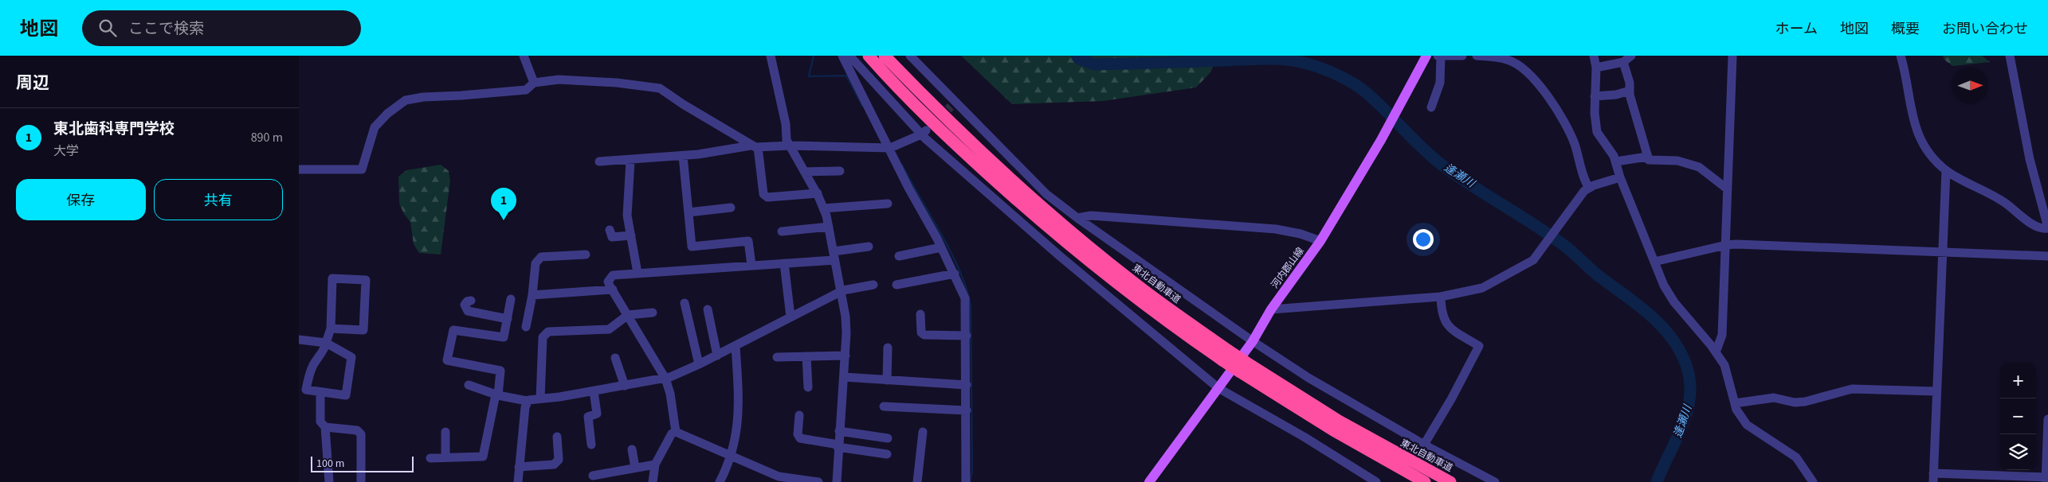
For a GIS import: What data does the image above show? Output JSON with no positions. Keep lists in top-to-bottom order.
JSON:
{
  "streets": {
    "highway": ["東北自動車道"],
    "main road": ["河内郡山線"]
  },
  "water": ["逢瀬川"],
  "scale_bar": "100 m",
  "north": "right",
  "page": {
    "header": "地図",
    "search": "ここで検索",
    "nav": [
      "ホーム",
      "地図",
      "概要",
      "お問い合わせ"
    ],
    "heading": "周辺",
    "list": [
      {
        "mark": "1",
        "name": "東北歯科専門学校",
        "note": "大学",
        "value": "890 m"
      }
    ],
    "buttons": ["保存", "共有"],
    "pins": "1",
    "map_buttons": ["+", "−"],
    "scale": "100 m"
  }
}
